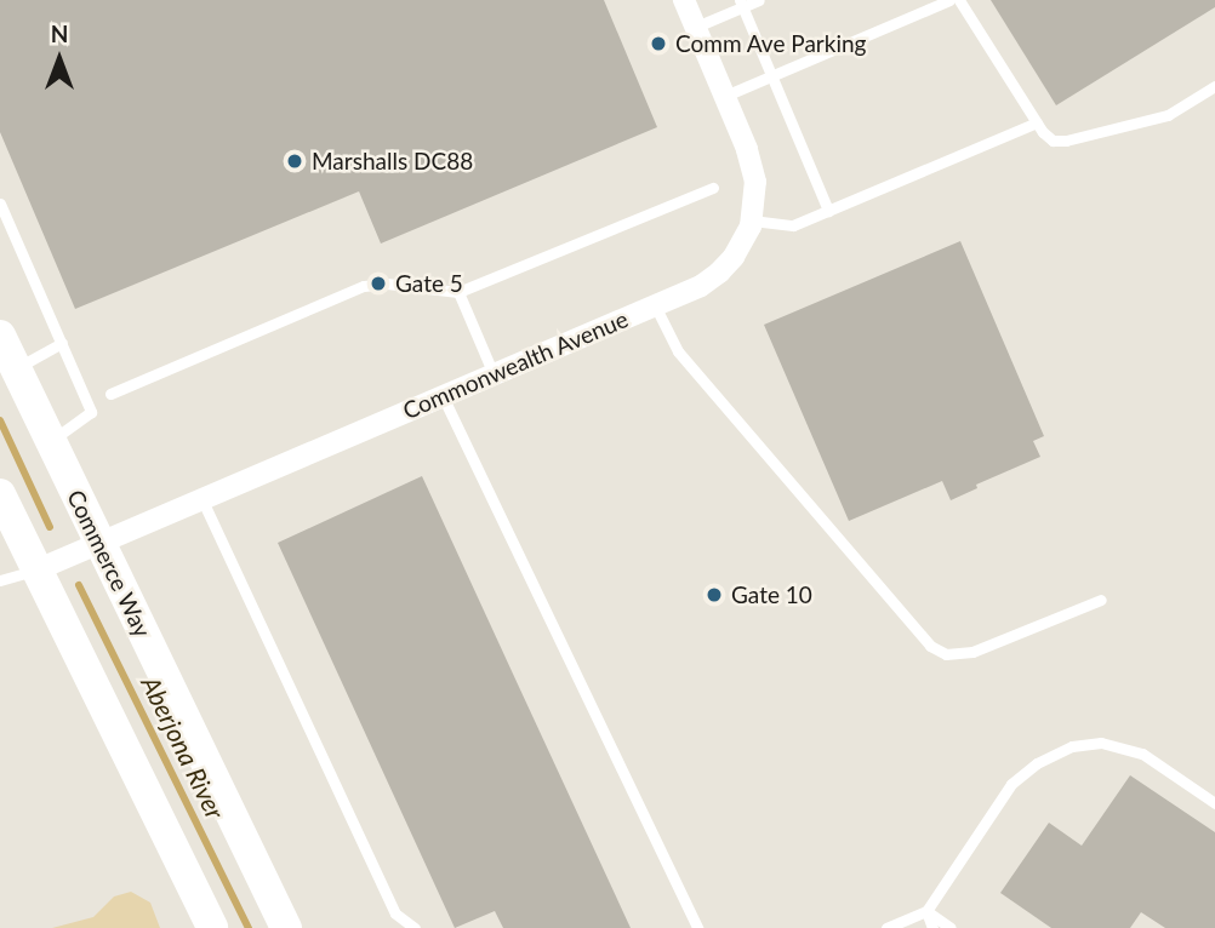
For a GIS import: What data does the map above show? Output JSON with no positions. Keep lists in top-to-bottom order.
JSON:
{
  "streets": {
    "street": ["Commonwealth Avenue", "Commerce Way"]
  },
  "crossings": [
    ["Commonwealth Avenue", "Commerce Way"]
  ],
  "water": ["Aberjona River"],
  "places": [
    "Comm Ave Parking",
    "Marshalls DC88",
    "Gate 5",
    "Gate 10"
  ],
  "north": "top"
}
